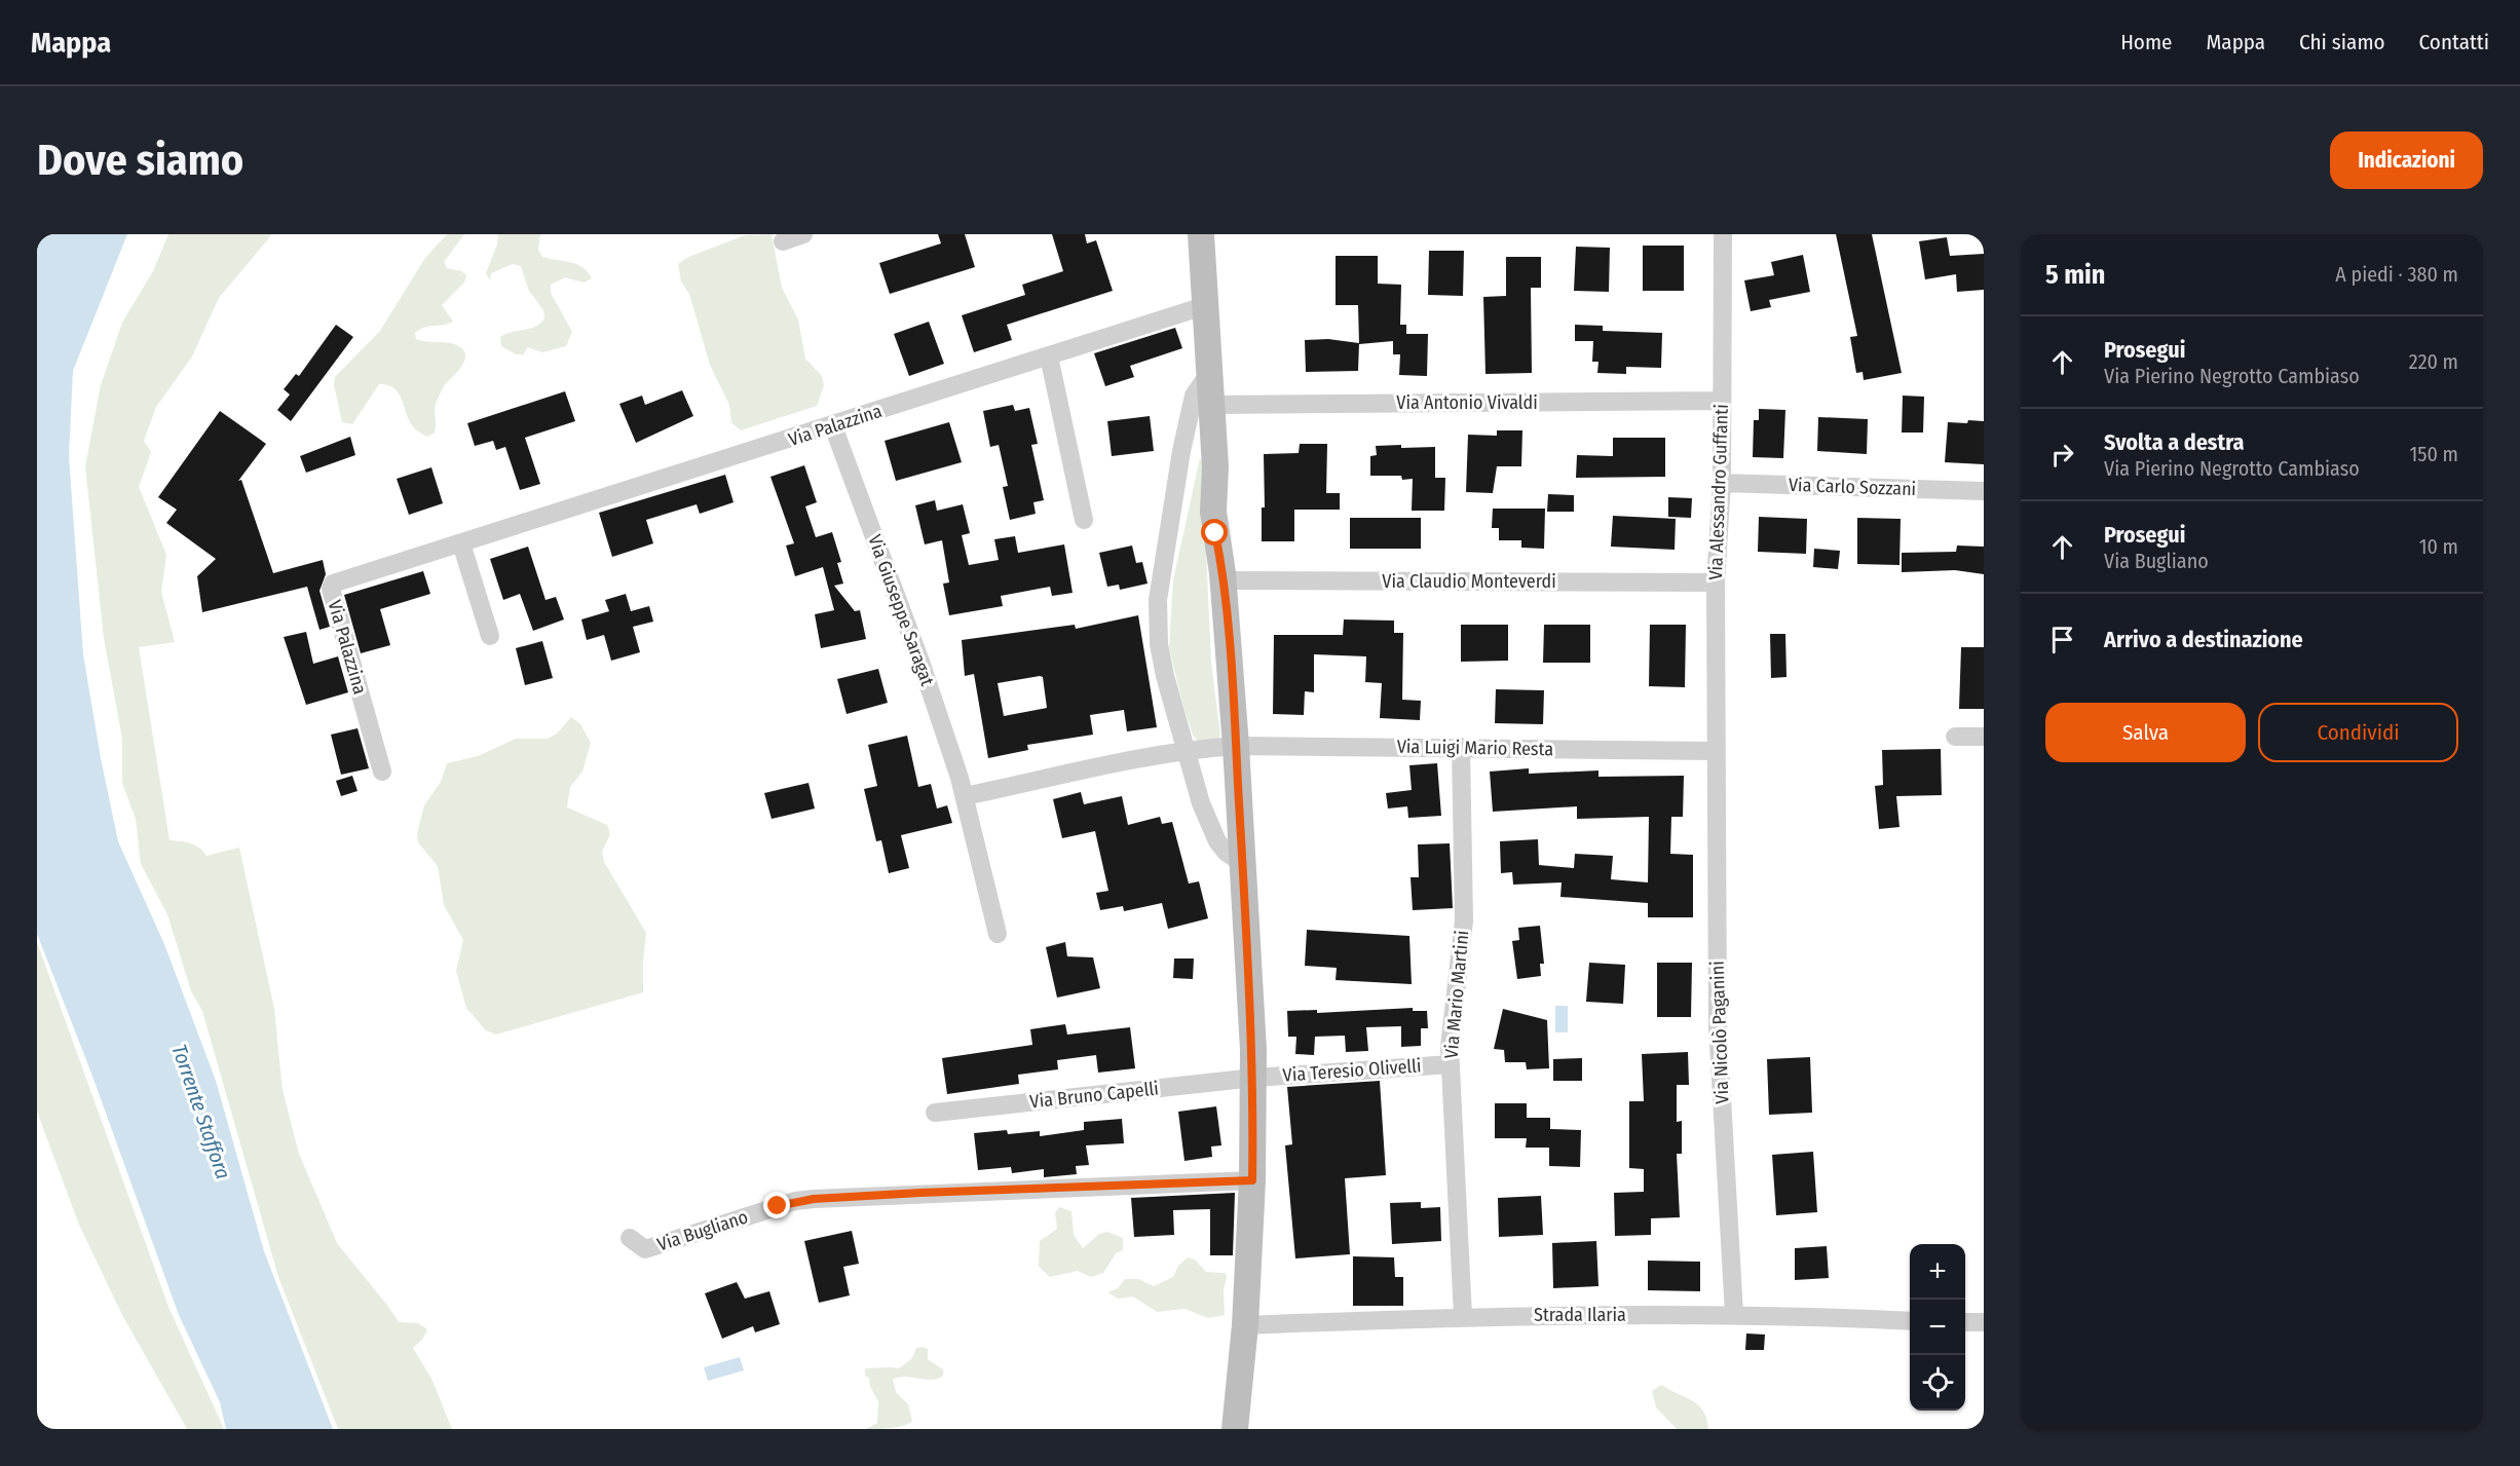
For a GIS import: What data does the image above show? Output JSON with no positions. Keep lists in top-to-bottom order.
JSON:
{
  "streets": {
    "street": [
      "Via Antonio Vivaldi",
      "Via Palazzina",
      "Via Carlo Sozzani",
      "Via Alessandro Guffanti",
      "Via Claudio Monteverdi",
      "Via Giuseppe Saragat",
      "Via Luigi Mario Resta",
      "Via Mario Martini",
      "Via Nicolò Paganini",
      "Via Teresio Olivelli",
      "Via Bruno Capelli",
      "Via Bugliano",
      "Strada Ilaria"
    ]
  },
  "crossings": [
    ["Via Antonio Vivaldi", "Via Alessandro Guffanti"],
    ["Via Palazzina", "Via Giuseppe Saragat"],
    ["Via Carlo Sozzani", "Via Alessandro Guffanti"],
    ["Via Alessandro Guffanti", "Via Claudio Monteverdi"],
    ["Via Alessandro Guffanti", "Via Luigi Mario Resta"],
    ["Via Alessandro Guffanti", "Via Nicolò Paganini"],
    ["Via Luigi Mario Resta", "Via Mario Martini"],
    ["Via Luigi Mario Resta", "Via Nicolò Paganini"],
    ["Via Mario Martini", "Via Teresio Olivelli"],
    ["Via Mario Martini", "Strada Ilaria"],
    ["Via Nicolò Paganini", "Strada Ilaria"],
    ["Via Teresio Olivelli", "Via Bruno Capelli"]
  ],
  "water": ["Torrente Staffora"],
  "page": {
    "header": "Mappa",
    "nav": [
      "Home",
      "Mappa",
      "Chi siamo",
      "Contatti"
    ],
    "buttons": [
      "Indicazioni",
      ["Salva", "Condividi"]
    ],
    "title": "Dove siamo",
    "heading": ["5 min", "A piedi · 380 m"],
    "list": [
      ["Prosegui", "Via Pierino Negrotto Cambiaso", "220 m"],
      ["Svolta a destra", "Via Pierino Negrotto Cambiaso", "150 m"],
      ["Prosegui", "Via Bugliano", "10 m"],
      "Arrivo a destinazione"
    ],
    "map_buttons": ["+", "−"]
  }
}
